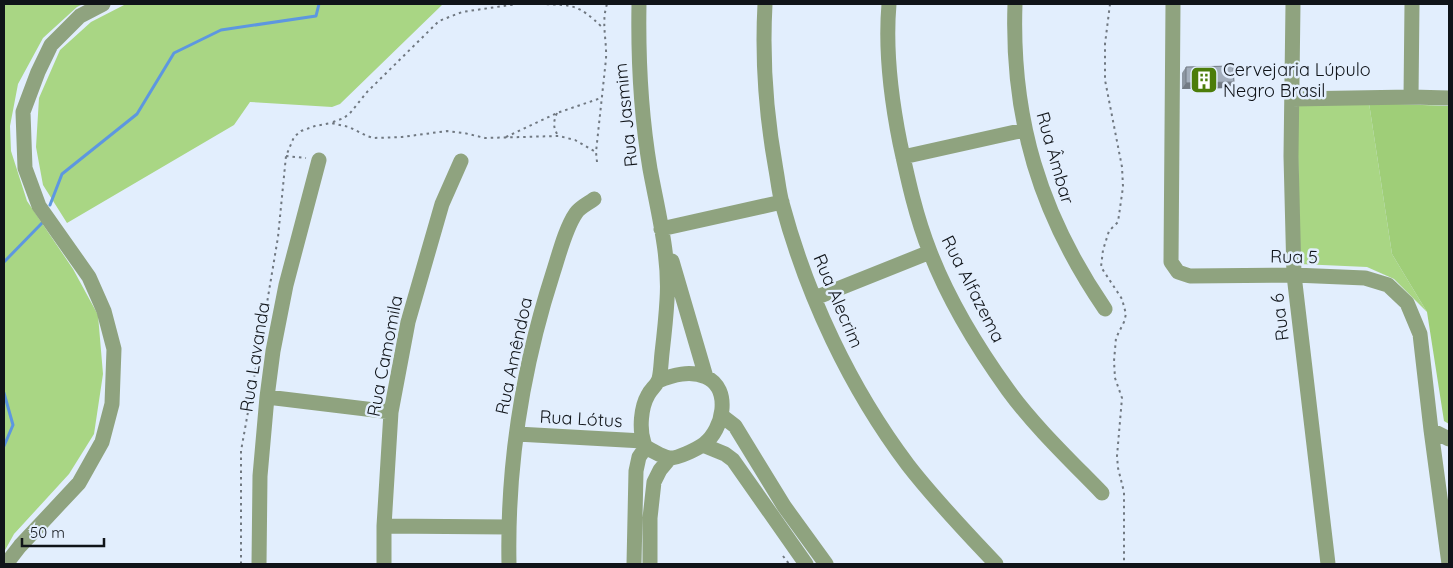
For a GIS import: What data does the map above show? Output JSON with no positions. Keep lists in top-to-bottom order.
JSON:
{
  "streets": {
    "street": [
      "Rua Jasmim",
      "Rua Âmbar",
      "Rua 5",
      "Rua Alfazema",
      "Rua Alecrim",
      "Rua 6",
      "Rua Camomila",
      "Rua Amêndoa",
      "Rua Lavanda",
      "Rua Lótus"
    ]
  },
  "crossings": [
    ["Rua 5", "Rua 6"],
    ["Rua Amêndoa", "Rua Lótus"]
  ],
  "places": {
    "building": ["Cervejaria Lúpulo Negro Brasil"]
  },
  "scale_bar": "50 m"
}
